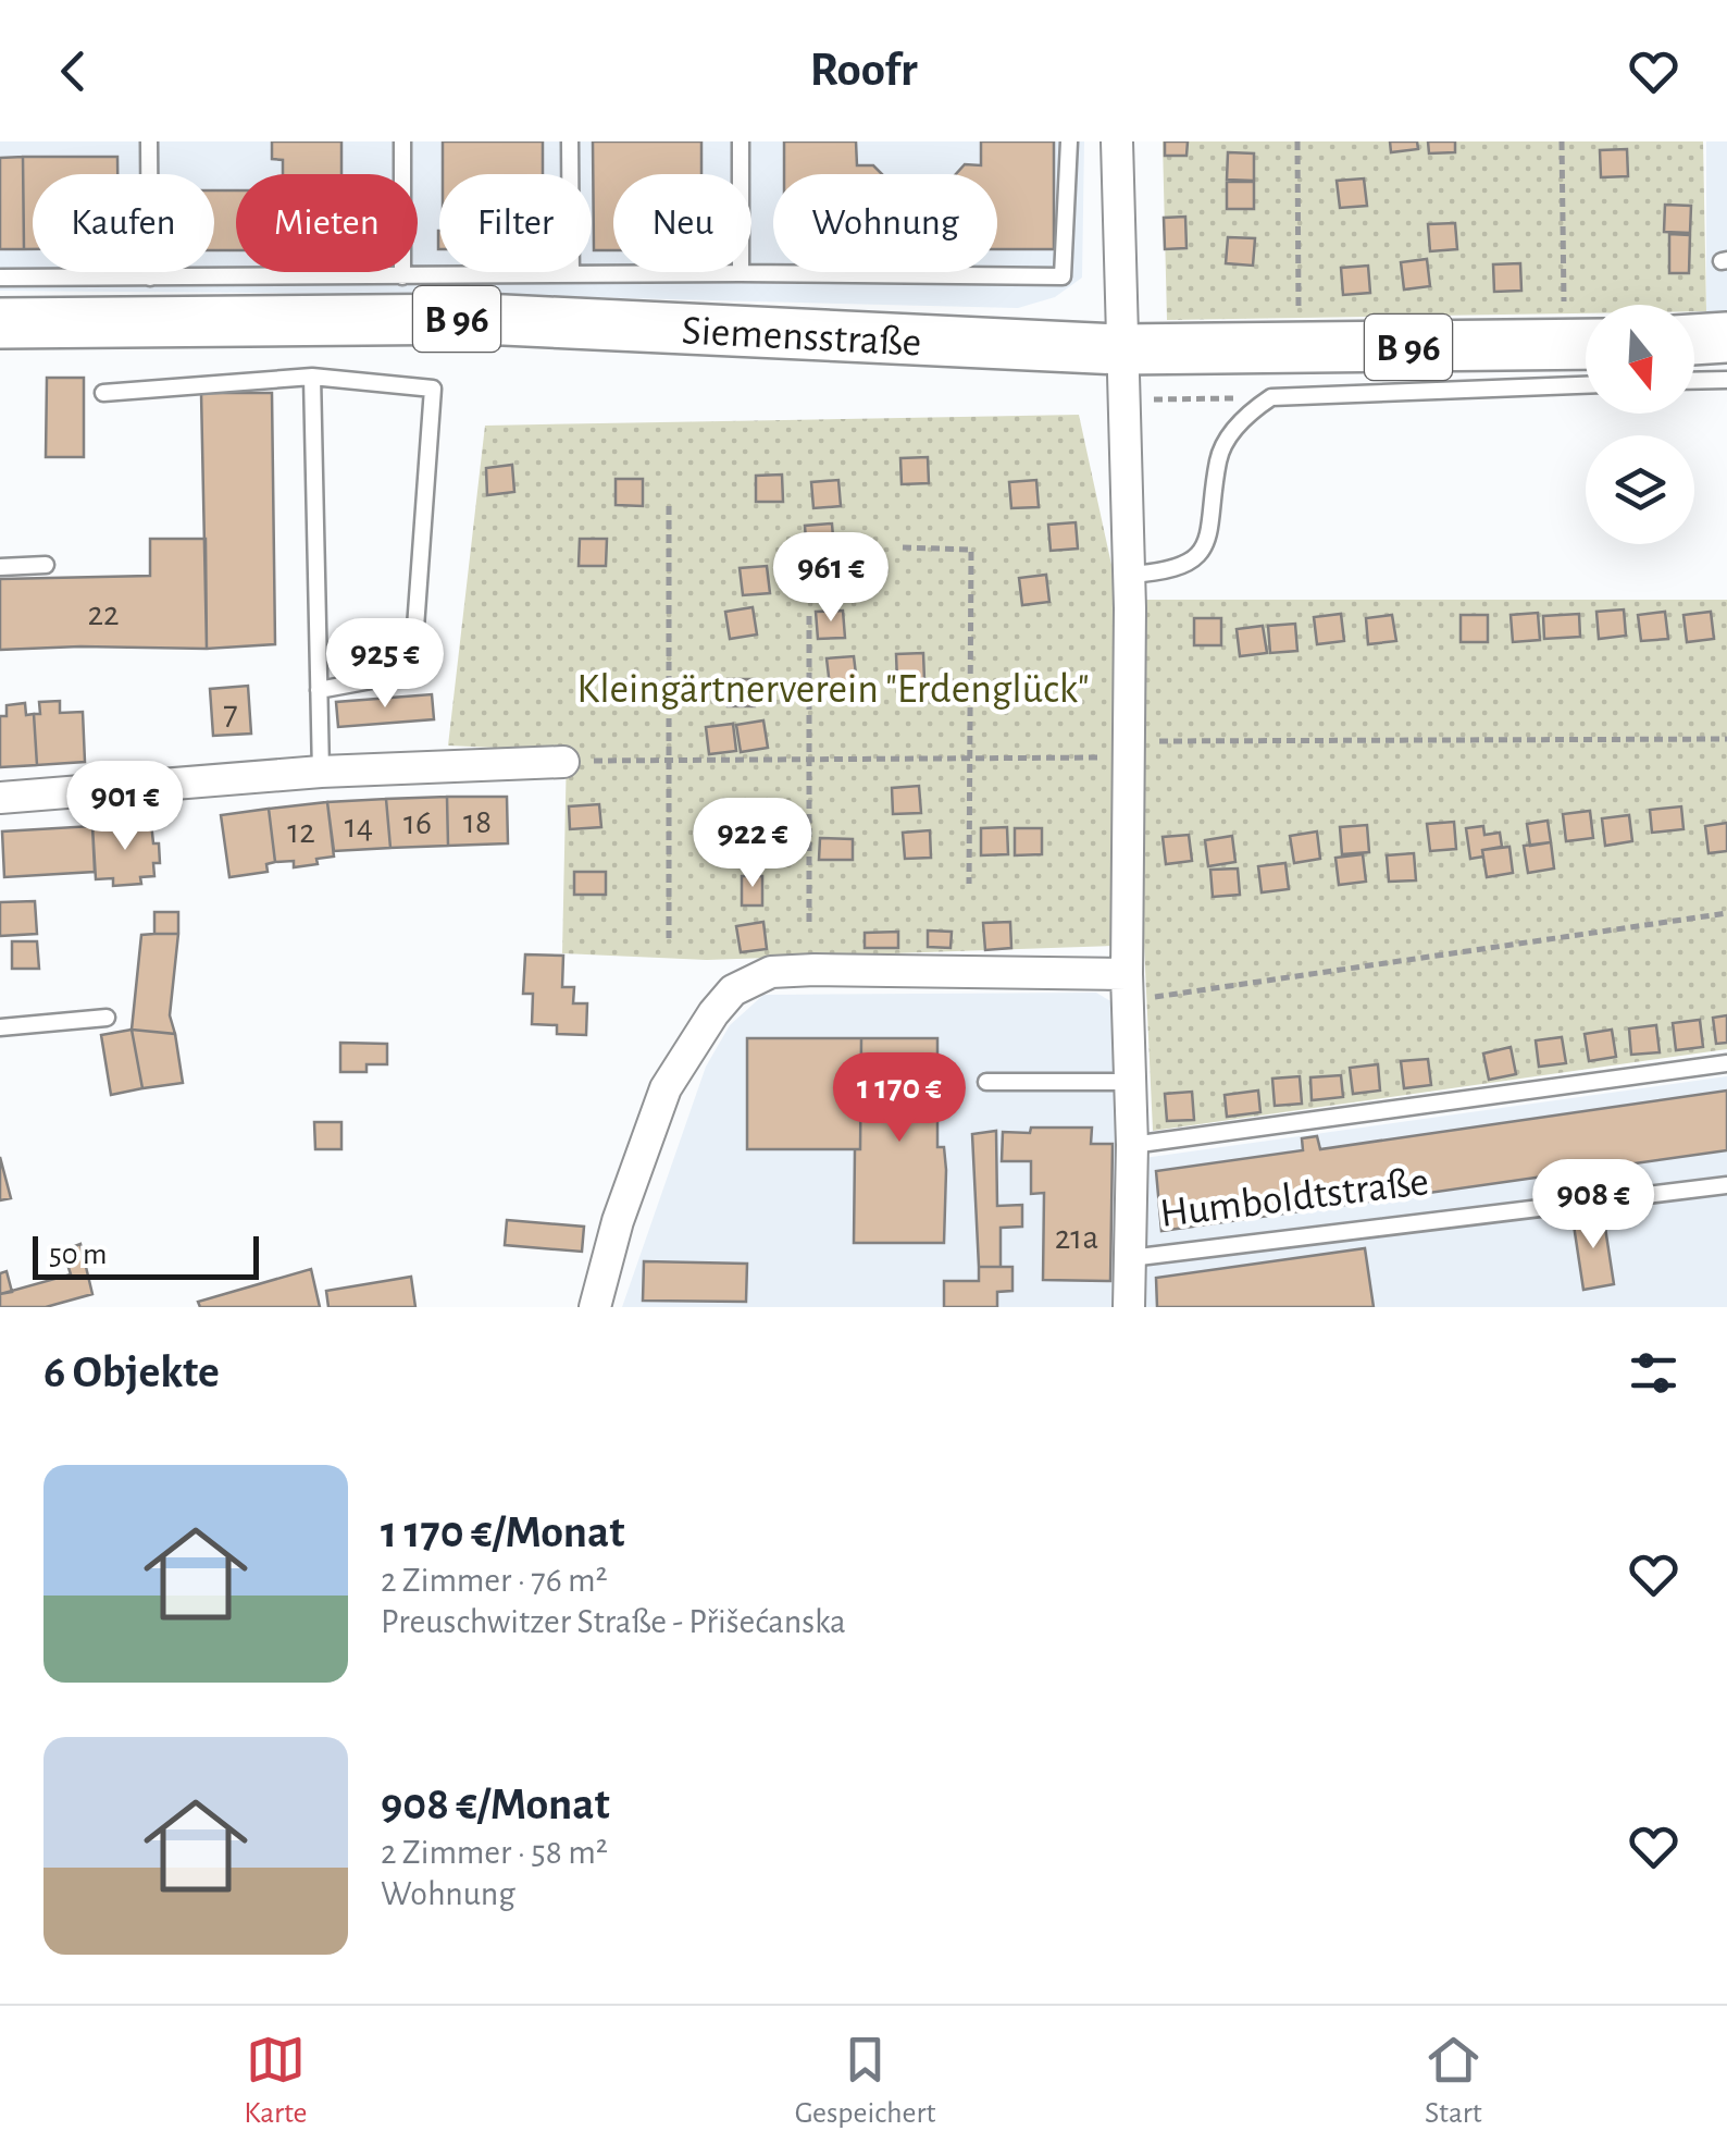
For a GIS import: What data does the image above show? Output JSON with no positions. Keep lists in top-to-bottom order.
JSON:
{
  "streets": {
    "main road": ["B 96", "Siemensstraße"],
    "street": ["Humboldtstraße"]
  },
  "crossings": [
    ["Siemensstraße", "Humboldtstraße"]
  ],
  "parks": ["Kleingärtnerverein \"Erdenglück\""],
  "house_numbers": [
    "22",
    "7",
    "18",
    "16",
    "14",
    "12",
    "21a"
  ],
  "scale_bar": "50 m",
  "north": "bottom",
  "page": {
    "header": "Roofr",
    "chip": [
      "Kaufen",
      "Mieten",
      "Filter",
      "Neu",
      "Wohnung"
    ],
    "price": [
      "961 €",
      "925 €",
      "901 €",
      "922 €",
      "1 170 €",
      "908 €"
    ],
    "scale": "50 m",
    "heading": "6 Objekte",
    "list": [
      {
        "name": "1 170 €/Monat",
        "note": "2 Zimmer · 76 m² · Preuschwitzer Straße - Přišećanska"
      },
      {
        "name": "908 €/Monat",
        "note": "2 Zimmer · 58 m² · Wohnung"
      }
    ],
    "tabs": ["Karte", "Gespeichert", "Start"]
  }
}
